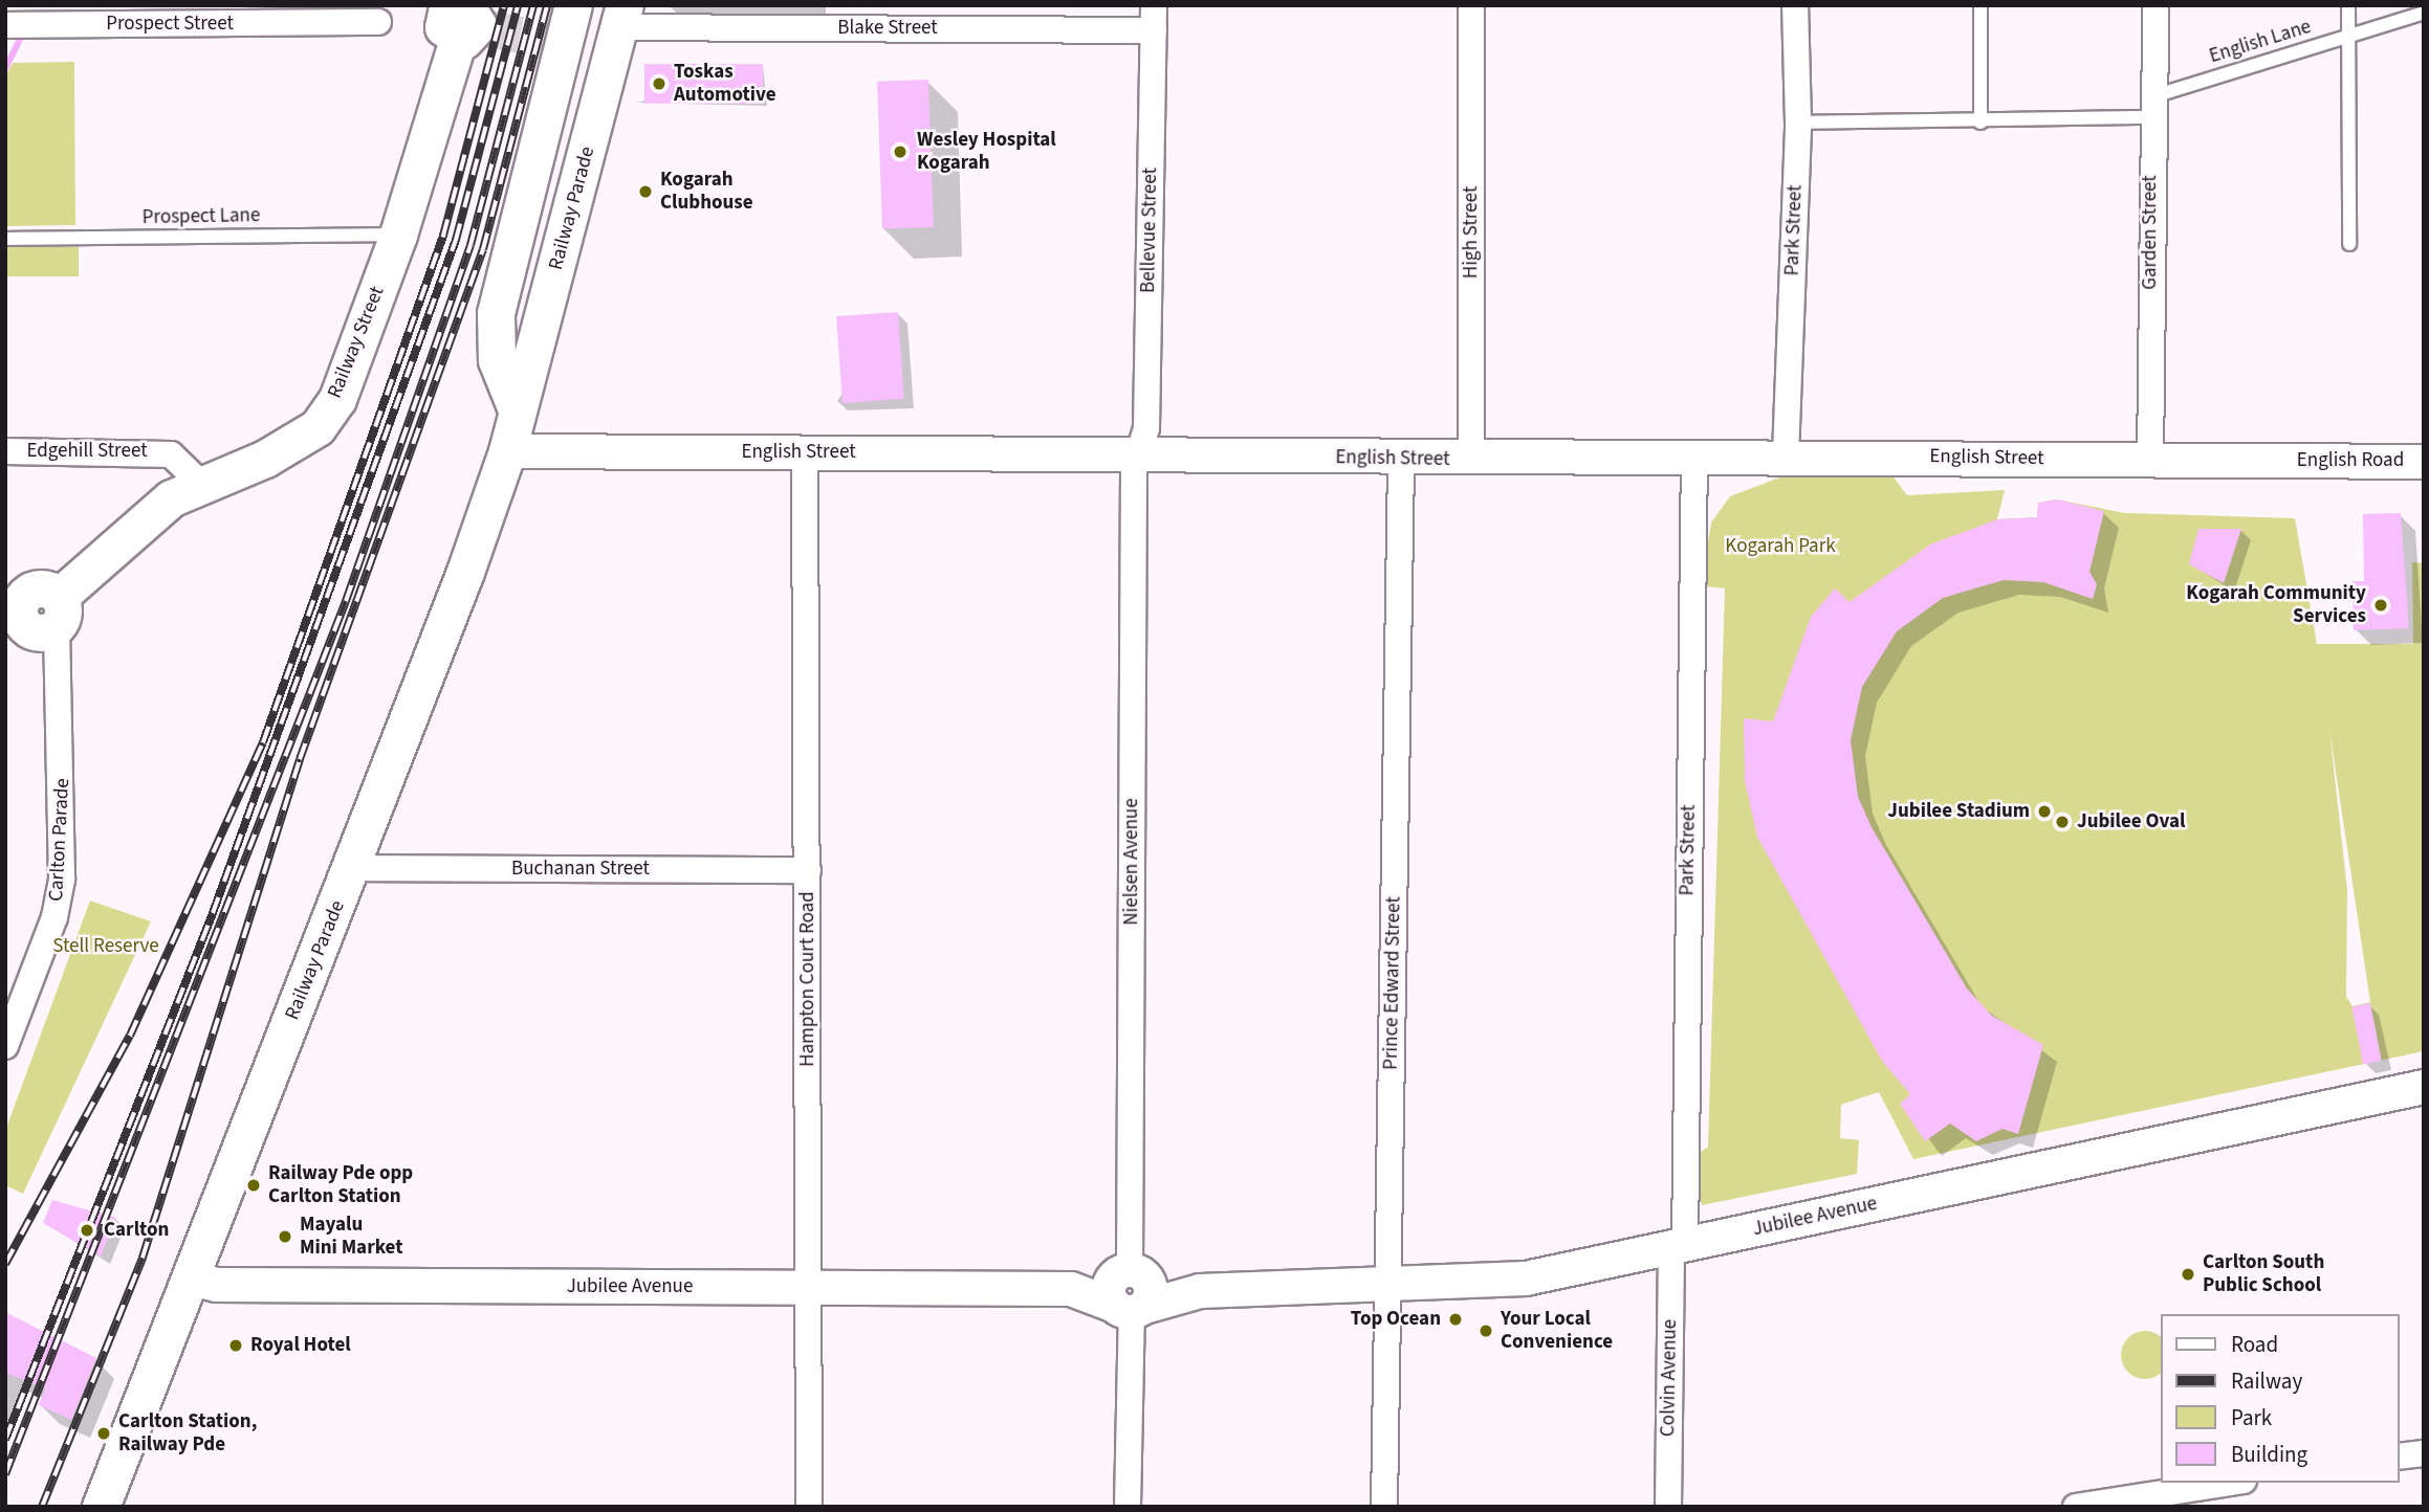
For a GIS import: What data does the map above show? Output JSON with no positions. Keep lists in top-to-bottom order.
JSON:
{
  "streets": {
    "main road": ["Railway Parade", "Railway Street"],
    "street": [
      "Prospect Street",
      "Blake Street",
      "Bellevue Street",
      "Park Street",
      "High Street",
      "Garden Street",
      "Edgehill Street",
      "English Street",
      "English Road",
      "Carlton Parade",
      "Nielsen Avenue",
      "Buchanan Street",
      "Hampton Court Road",
      "Prince Edward Street",
      "Jubilee Avenue",
      "Colvin Avenue"
    ],
    "lane": ["English Lane", "Prospect Lane"]
  },
  "crossings": [
    ["Blake Street", "Railway Parade"],
    ["Blake Street", "Bellevue Street"],
    ["English Lane", "Park Street"],
    ["English Lane", "Garden Street"],
    ["Railway Parade", "English Street"],
    ["Railway Parade", "Buchanan Street"],
    ["Railway Parade", "Jubilee Avenue"],
    ["Prospect Lane", "Railway Street"],
    ["Bellevue Street", "English Street"],
    ["Bellevue Street", "Nielsen Avenue"],
    ["Park Street", "English Street"],
    ["Park Street", "Jubilee Avenue"],
    ["Park Street", "Colvin Avenue"],
    ["High Street", "English Street"],
    ["Garden Street", "English Street"],
    ["Railway Street", "Edgehill Street"],
    ["Railway Street", "Carlton Parade"],
    ["English Street", "English Road"],
    ["English Street", "Nielsen Avenue"],
    ["English Street", "Hampton Court Road"],
    ["English Street", "Prince Edward Street"],
    ["Nielsen Avenue", "Jubilee Avenue"],
    ["Buchanan Street", "Hampton Court Road"],
    ["Hampton Court Road", "Jubilee Avenue"],
    ["Prince Edward Street", "Jubilee Avenue"],
    ["Jubilee Avenue", "Colvin Avenue"]
  ],
  "parks": ["Kogarah Park", "Stell Reserve"],
  "places": [
    "Toskas Automotive",
    "Wesley Hospital Kogarah",
    "Kogarah Clubhouse",
    "Kogarah Community Services",
    "Jubilee Stadium",
    "Jubilee Oval",
    "Railway Pde opp Carlton Station",
    "Carlton",
    "Mayalu Mini Market",
    "Carlton South Public School",
    "Top Ocean",
    "Your Local Convenience",
    "Royal Hotel",
    "Carlton Station, Railway Pde"
  ],
  "legend": [
    "Road",
    "Railway",
    "Park",
    "Building"
  ]
}
